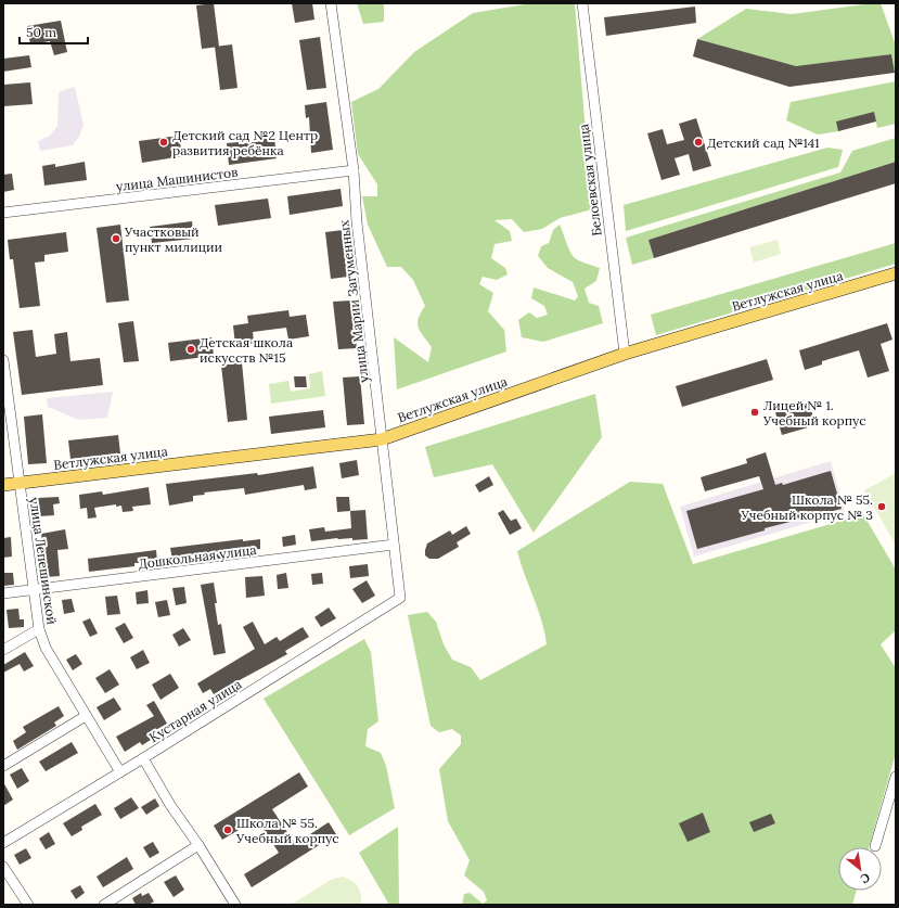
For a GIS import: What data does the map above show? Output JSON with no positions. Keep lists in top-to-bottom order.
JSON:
{
  "streets": {
    "main road": ["Ветлужская улица"],
    "street": [
      "улица Машинистов",
      "Белоевская улица",
      "улица Марии Загуменных",
      "Дошкольная улица",
      "улица Лепешинской",
      "Кустарная улица"
    ]
  },
  "crossings": [
    ["улица Машинистов", "улица Марии Загуменных"],
    ["Белоевская улица", "Ветлужская улица"],
    ["Ветлужская улица", "улица Марии Загуменных"],
    ["Ветлужская улица", "улица Лепешинской"],
    ["улица Марии Загуменных", "Дошкольная улица"],
    ["улица Марии Загуменных", "Кустарная улица"],
    ["Дошкольная улица", "улица Лепешинской"],
    ["улица Лепешинской", "Кустарная улица"]
  ],
  "places": [
    "Детский сад №2 Центр развития ребёнка",
    "Детский сад №141",
    "Участковый пункт милиции",
    "Детская школа искусств №15",
    "Лицей № 1. Учебный корпус",
    "Школа № 55. Учебный корпус № 3",
    "Школа № 55. Учебный корпус"
  ],
  "scale_bar": "50 m",
  "north": "bottom right"
}
